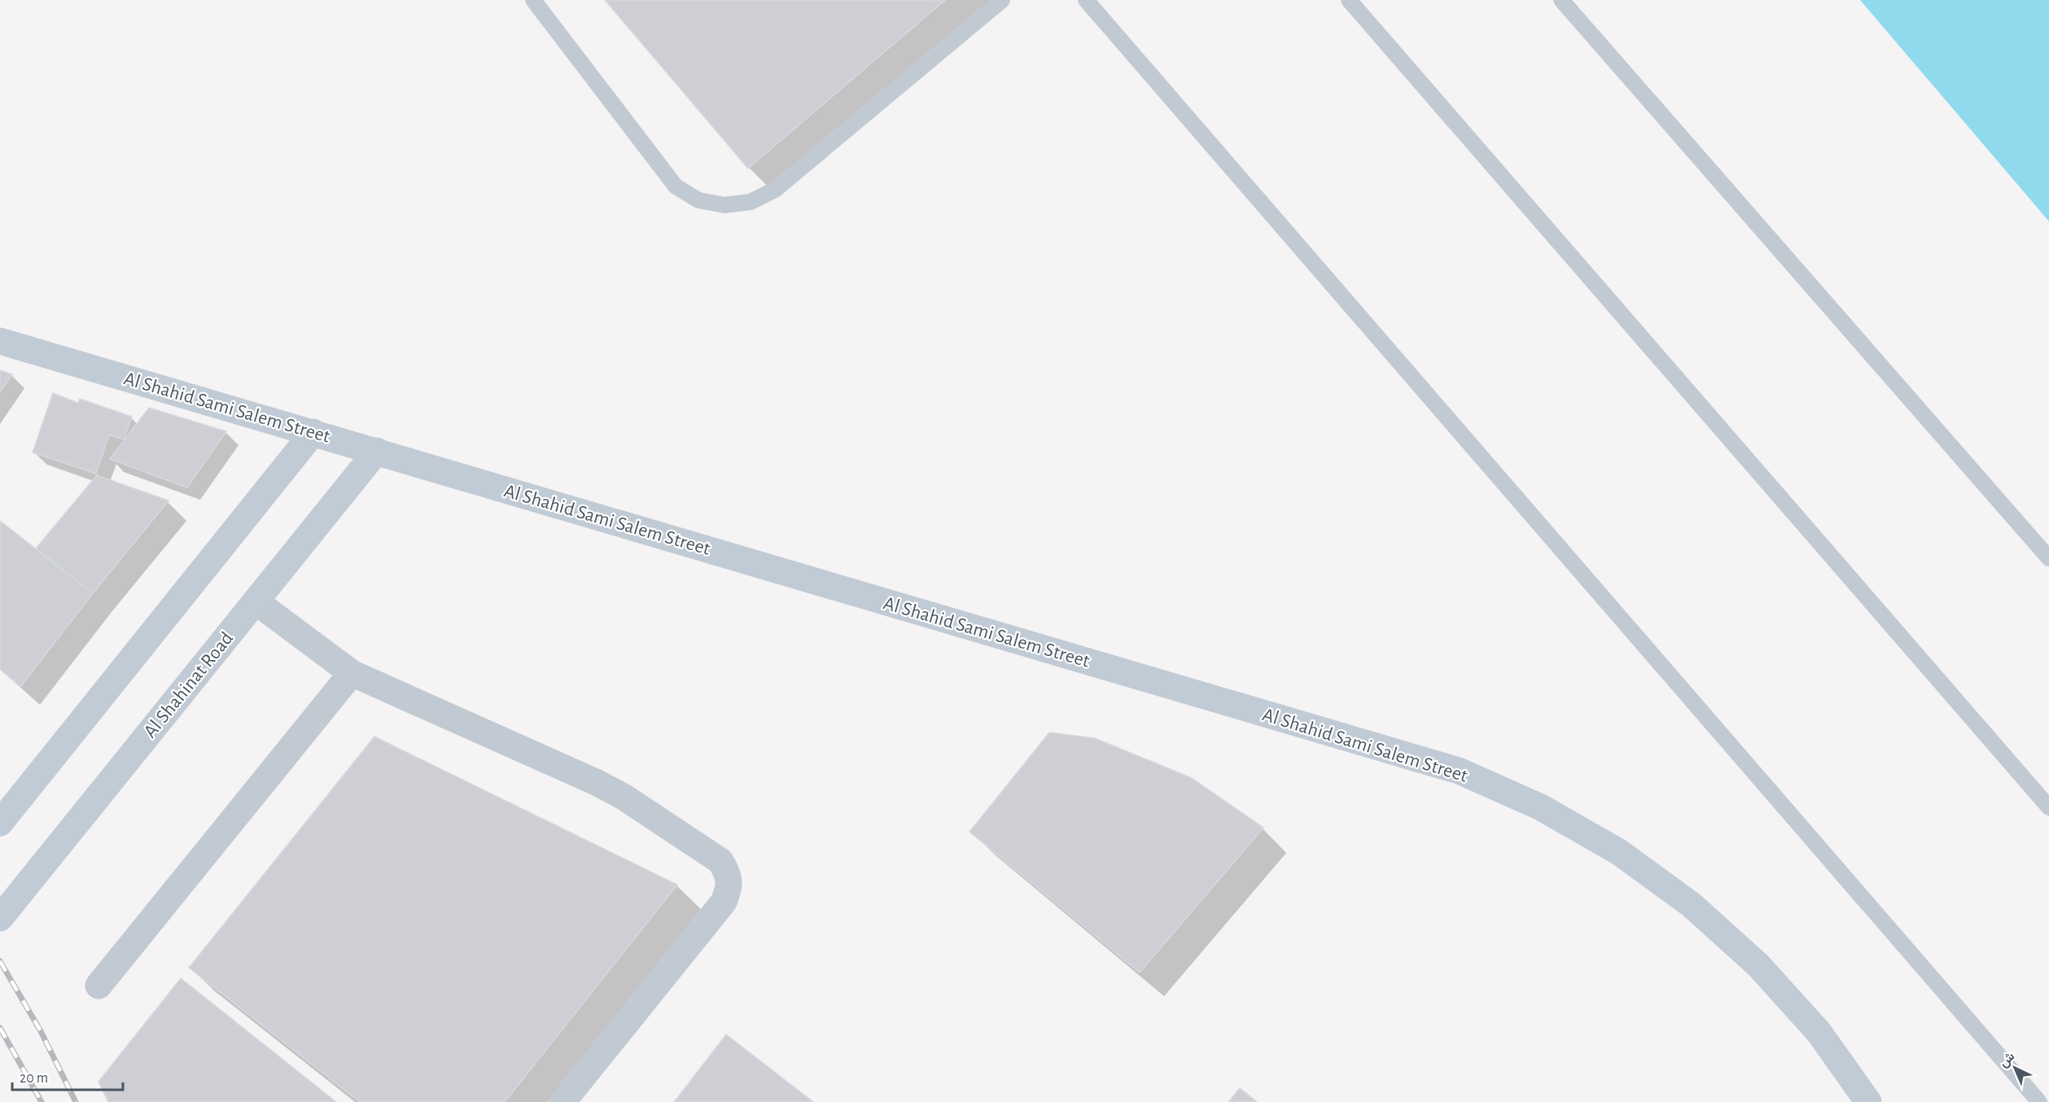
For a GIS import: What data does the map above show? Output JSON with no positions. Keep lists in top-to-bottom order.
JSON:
{
  "streets": {
    "main road": ["Al Shahid Sami Salem Street", "Al Shahinat Road"]
  },
  "crossings": [
    ["Al Shahid Sami Salem Street", "Al Shahinat Road"]
  ],
  "scale_bar": "20 m",
  "north": "top left"
}
